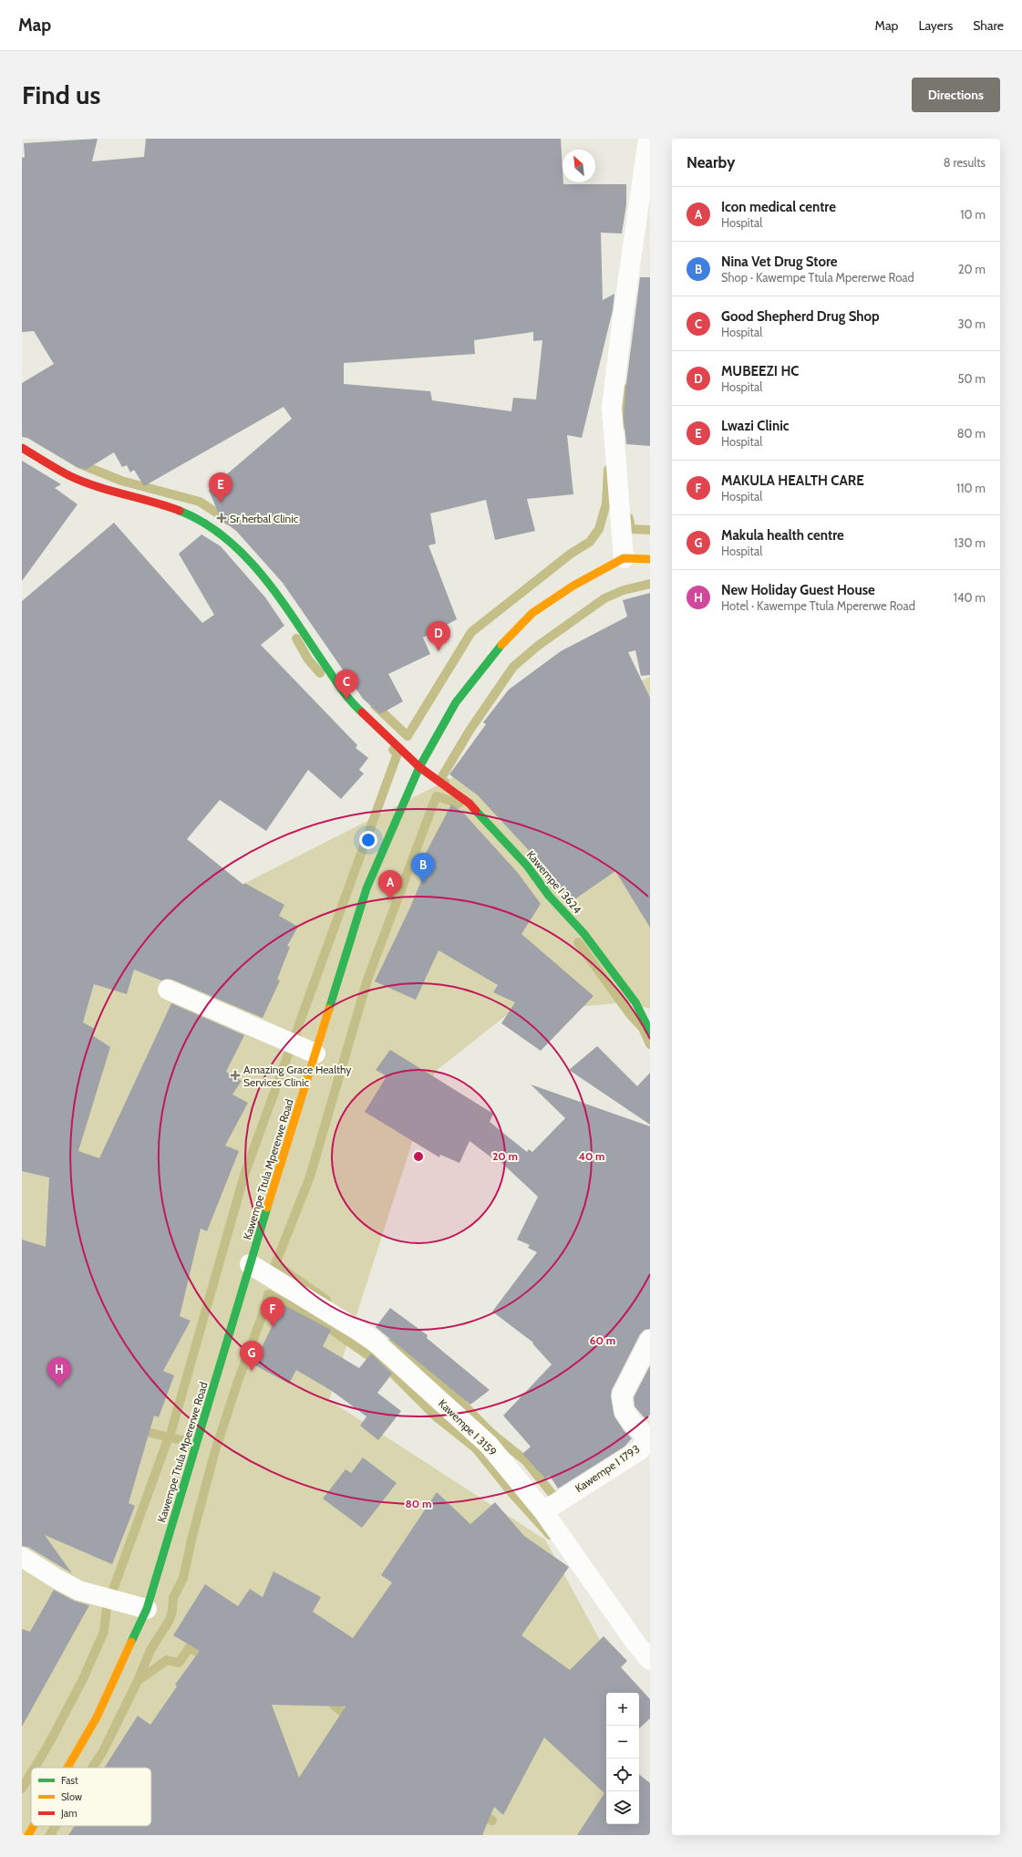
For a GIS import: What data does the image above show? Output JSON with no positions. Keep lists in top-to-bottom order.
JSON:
{
  "streets": {
    "street": [
      "Kawempe I 3624",
      "Kawempe Ttula Mpererwe Road",
      "Kawempe I 3159",
      "Kawempe I 1793"
    ]
  },
  "crossings": [
    ["Kawempe I 3624", "Kawempe Ttula Mpererwe Road"],
    ["Kawempe Ttula Mpererwe Road", "Kawempe I 3159"],
    ["Kawempe I 3159", "Kawempe I 1793"]
  ],
  "places": {
    "health": ["Sr herbal Clinic", "Amazing Grace Healthy Services Clinic"]
  },
  "legend": ["Fast", "Slow", "Jam"],
  "north": "top left",
  "page": {
    "header": "Map",
    "nav": ["Map", "Layers", "Share"],
    "buttons": "Directions",
    "title": "Find us",
    "heading": ["Nearby", "8 results"],
    "list": [
      {
        "mark": "A",
        "name": "Icon medical centre",
        "note": "Hospital",
        "value": "10 m"
      },
      {
        "mark": "B",
        "name": "Nina Vet Drug Store",
        "note": "Shop · Kawempe Ttula Mpererwe Road",
        "value": "20 m"
      },
      {
        "mark": "C",
        "name": "Good Shepherd Drug Shop",
        "note": "Hospital",
        "value": "30 m"
      },
      {
        "mark": "D",
        "name": "MUBEEZI HC",
        "note": "Hospital",
        "value": "50 m"
      },
      {
        "mark": "E",
        "name": "Lwazi Clinic",
        "note": "Hospital",
        "value": "80 m"
      },
      {
        "mark": "F",
        "name": "MAKULA HEALTH CARE",
        "note": "Hospital",
        "value": "110 m"
      },
      {
        "mark": "G",
        "name": "Makula health centre",
        "note": "Hospital",
        "value": "130 m"
      },
      {
        "mark": "H",
        "name": "New Holiday Guest House",
        "note": "Hotel · Kawempe Ttula Mpererwe Road",
        "value": "140 m"
      }
    ],
    "pins": [
      "E",
      "D",
      "C",
      "B",
      "A",
      "F",
      "G",
      "H"
    ],
    "map_buttons": ["+", "−"]
  },
  "rings": [
    "20 m",
    "40 m",
    "60 m",
    "80 m"
  ]
}
